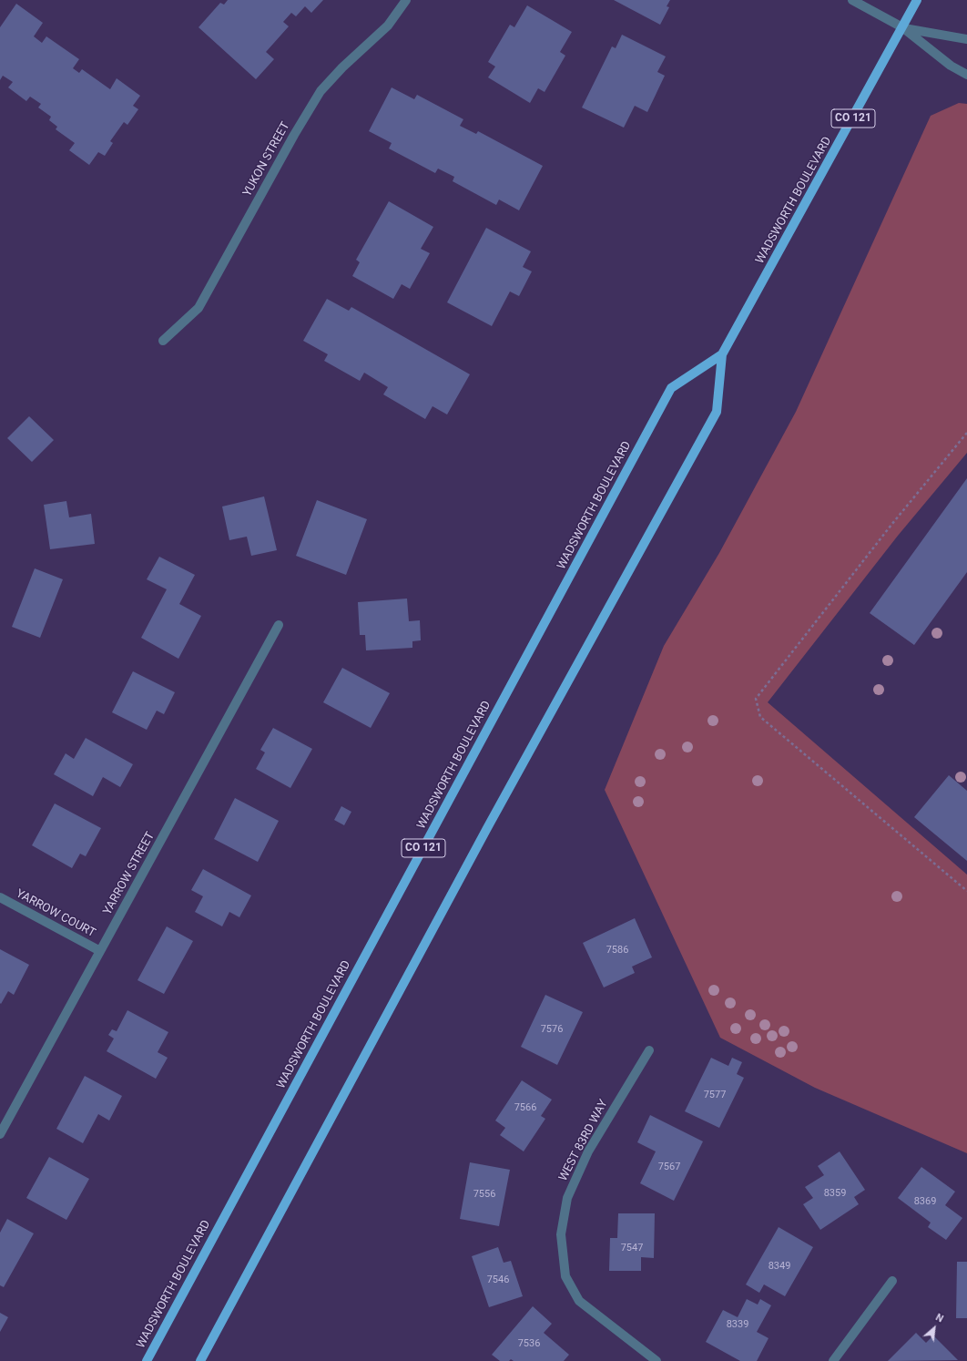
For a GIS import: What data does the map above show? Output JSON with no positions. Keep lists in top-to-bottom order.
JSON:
{
  "streets": {
    "main road": ["CO 121", "WADSWORTH BOULEVARD"],
    "street": [
      "YUKON STREET",
      "YARROW STREET",
      "YARROW COURT",
      "WEST 83RD WAY"
    ]
  },
  "crossings": [
    ["YARROW STREET", "YARROW COURT"]
  ],
  "house_numbers": [
    "7586",
    "7576",
    "7577",
    "7566",
    "7567",
    "8359",
    "7556",
    "8369",
    "7547",
    "8349",
    "7546",
    "8339",
    "7536"
  ],
  "north": "top right"
}
